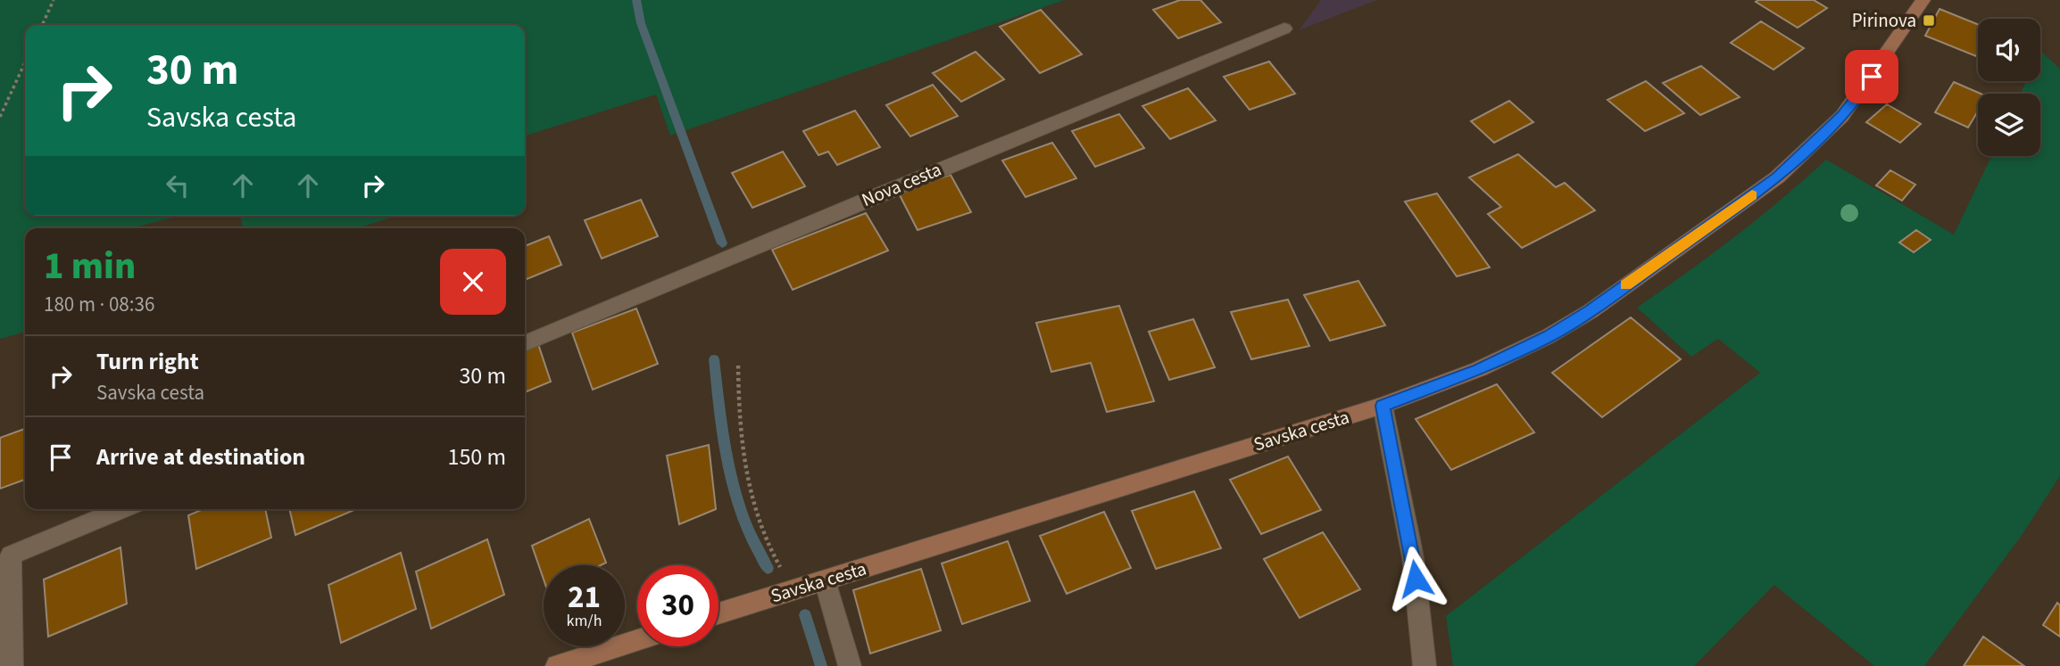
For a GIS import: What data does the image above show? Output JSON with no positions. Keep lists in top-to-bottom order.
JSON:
{
  "streets": {
    "street": ["Nova cesta", "Savska cesta"]
  },
  "places": {
    "transit": ["Pirinova"]
  },
  "page": {
    "turn": ["30 m", "Savska cesta"],
    "heading": ["1 min", "180 m · 08:36"],
    "list": [
      {
        "name": "Turn right",
        "note": "Savska cesta",
        "value": "30 m"
      },
      {
        "name": "Arrive at destination",
        "value": "150 m"
      }
    ],
    "speed": "21 km/h",
    "limit": "30"
  }
}
